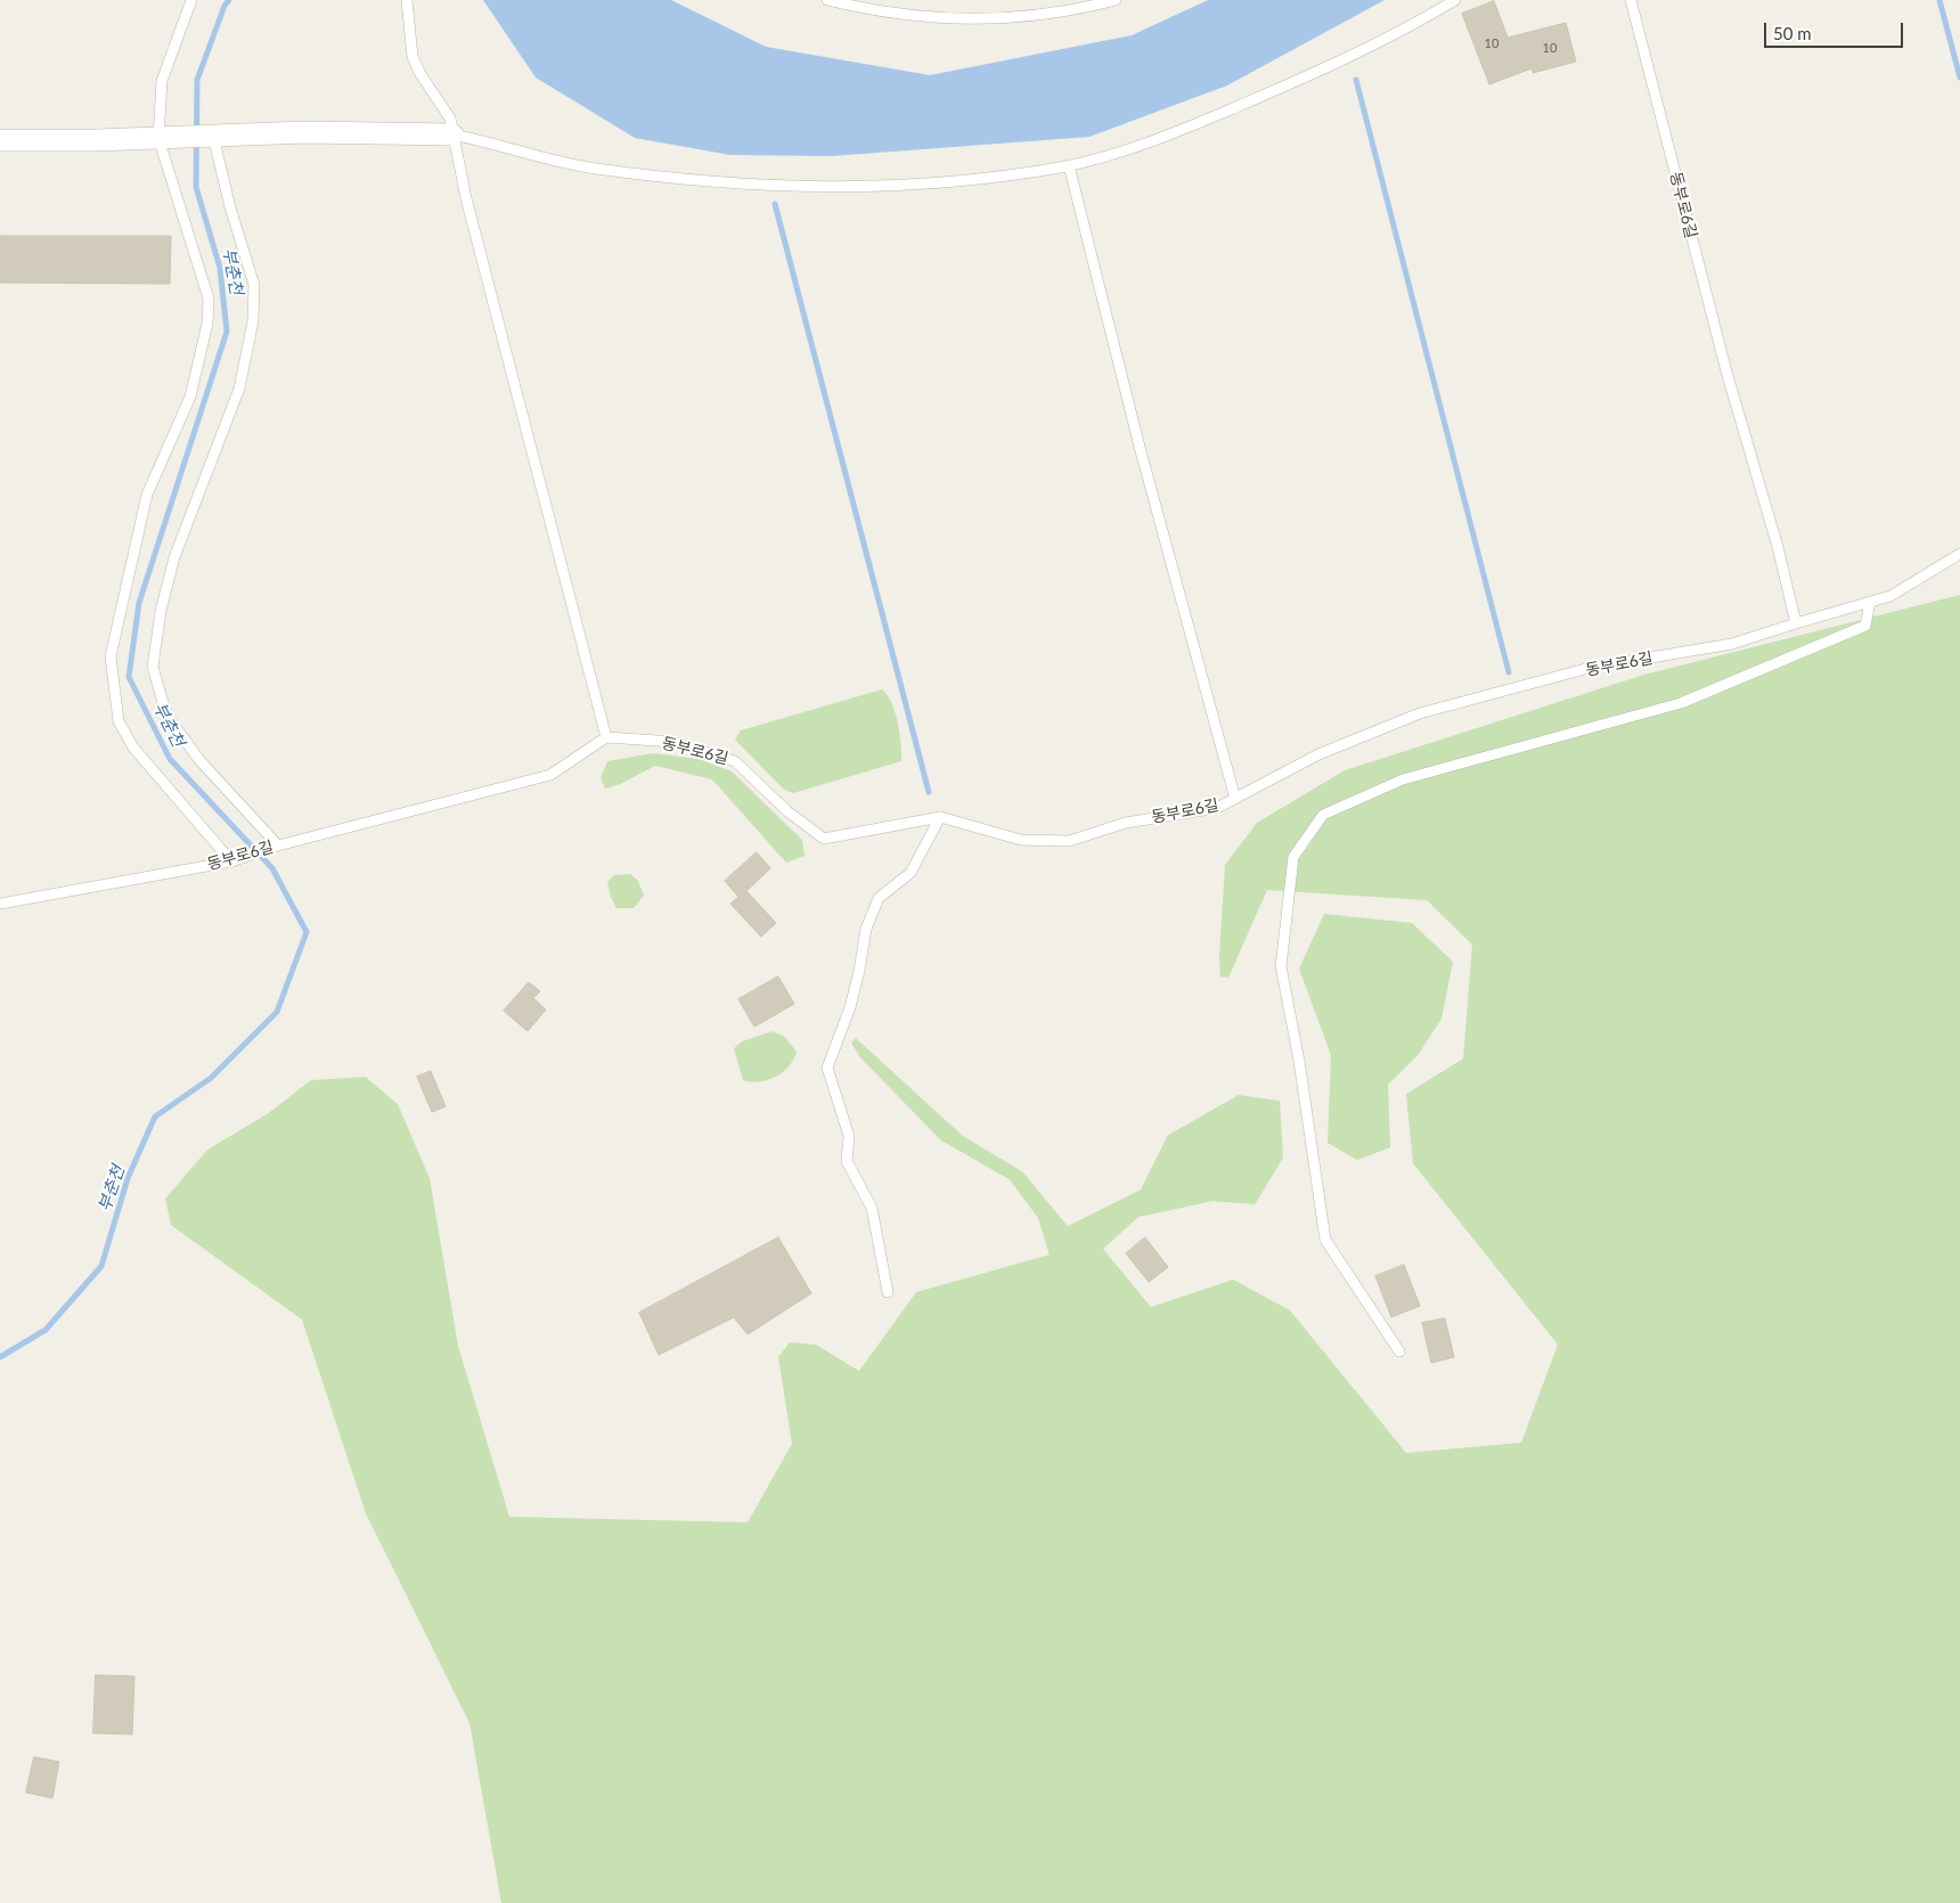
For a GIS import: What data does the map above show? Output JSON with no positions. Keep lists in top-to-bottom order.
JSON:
{
  "streets": {
    "lane": ["동부로6길"]
  },
  "water": ["부춘천"],
  "house_numbers": ["10", "10"],
  "scale_bar": "50 m"
}
